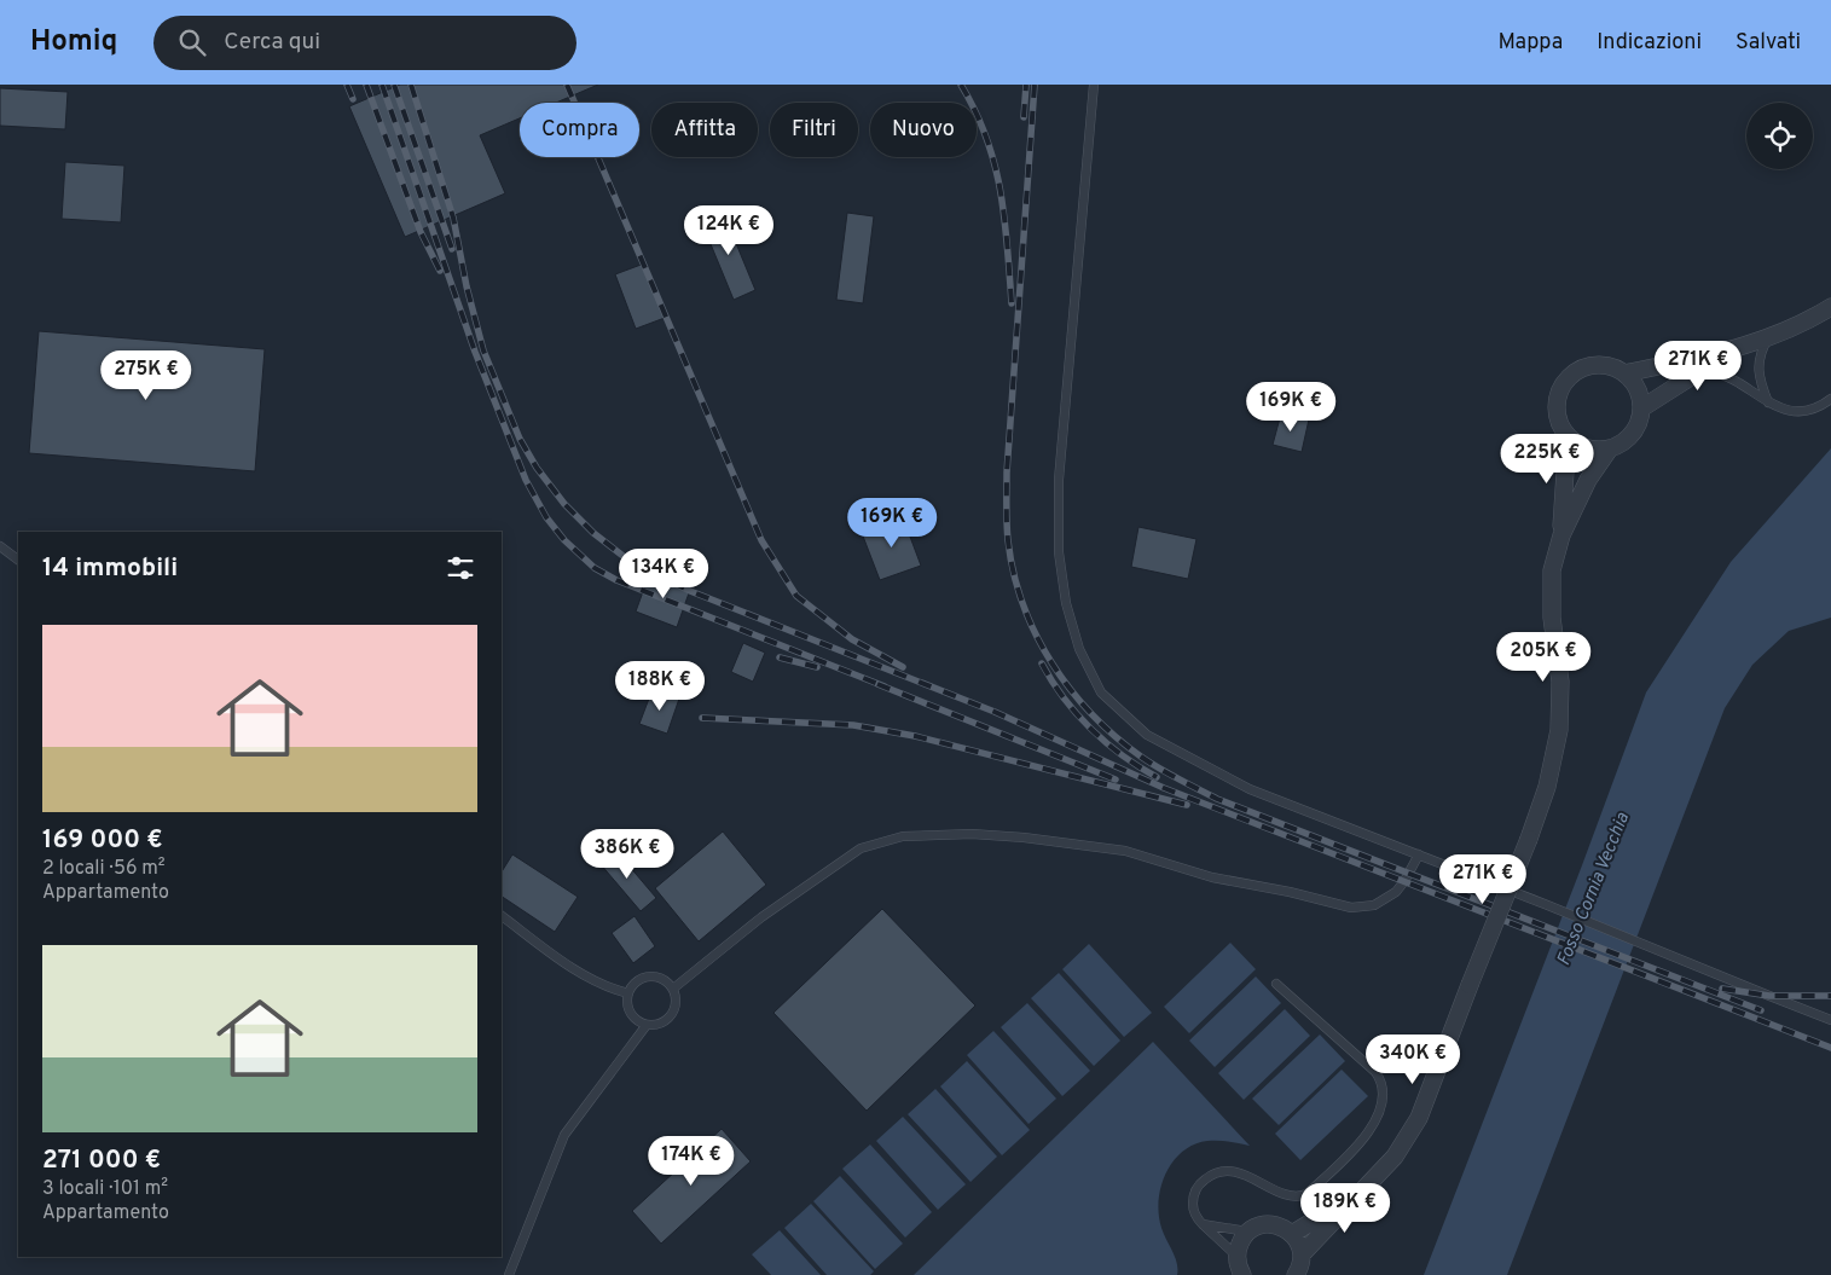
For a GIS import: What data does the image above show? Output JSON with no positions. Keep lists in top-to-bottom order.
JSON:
{
  "water": ["Fosso Cornia Vecchia"],
  "page": {
    "header": "Homiq",
    "search": "Cerca qui",
    "nav": ["Mappa", "Indicazioni", "Salvati"],
    "chip": [
      "Compra",
      "Affitta",
      "Filtri",
      "Nuovo"
    ],
    "price": [
      "124K €",
      "271K €",
      "275K €",
      "169K €",
      "225K €",
      "169K €",
      "134K €",
      "205K €",
      "188K €",
      "386K €",
      "271K €",
      "340K €",
      "174K €",
      "189K €"
    ],
    "heading": "14 immobili",
    "list": [
      {
        "name": "169 000 €",
        "note": "2 locali · 56 m² · Appartamento"
      },
      {
        "name": "271 000 €",
        "note": "3 locali · 101 m² · Appartamento"
      }
    ]
  }
}
